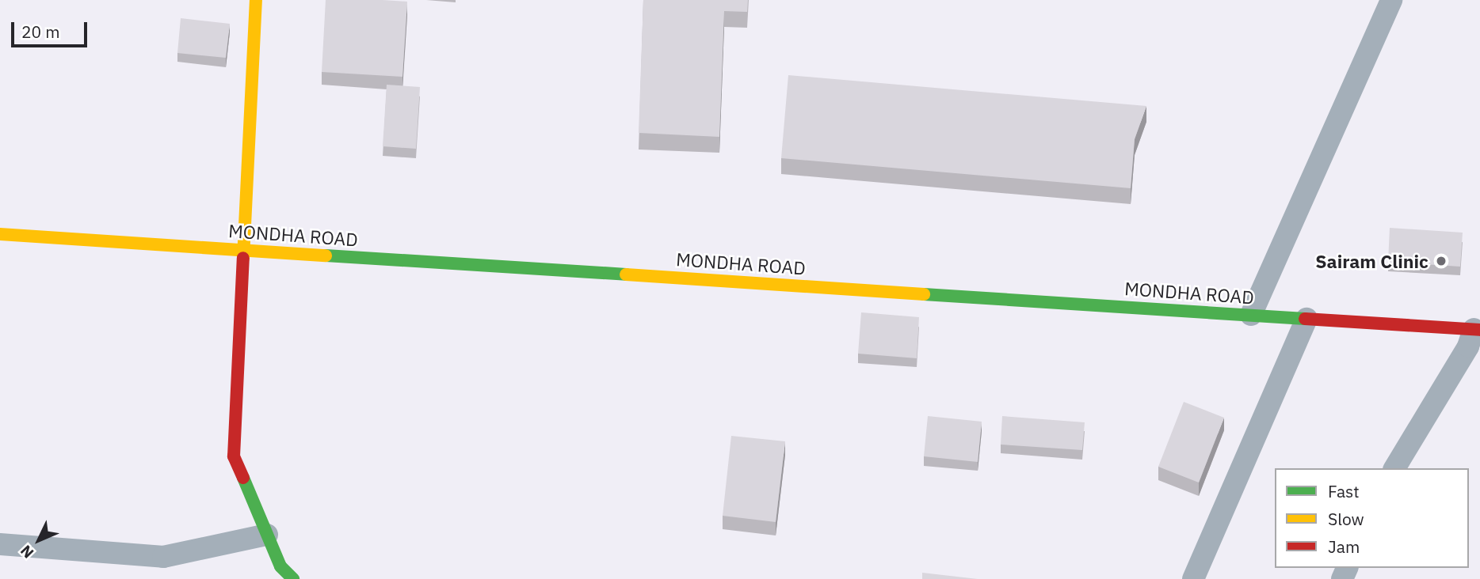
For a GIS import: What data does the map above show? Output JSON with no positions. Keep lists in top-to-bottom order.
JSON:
{
  "streets": {
    "street": ["MONDHA ROAD"]
  },
  "places": ["Sairam Clinic"],
  "legend": ["Fast", "Slow", "Jam"],
  "scale_bar": "20 m",
  "north": "bottom left"
}
